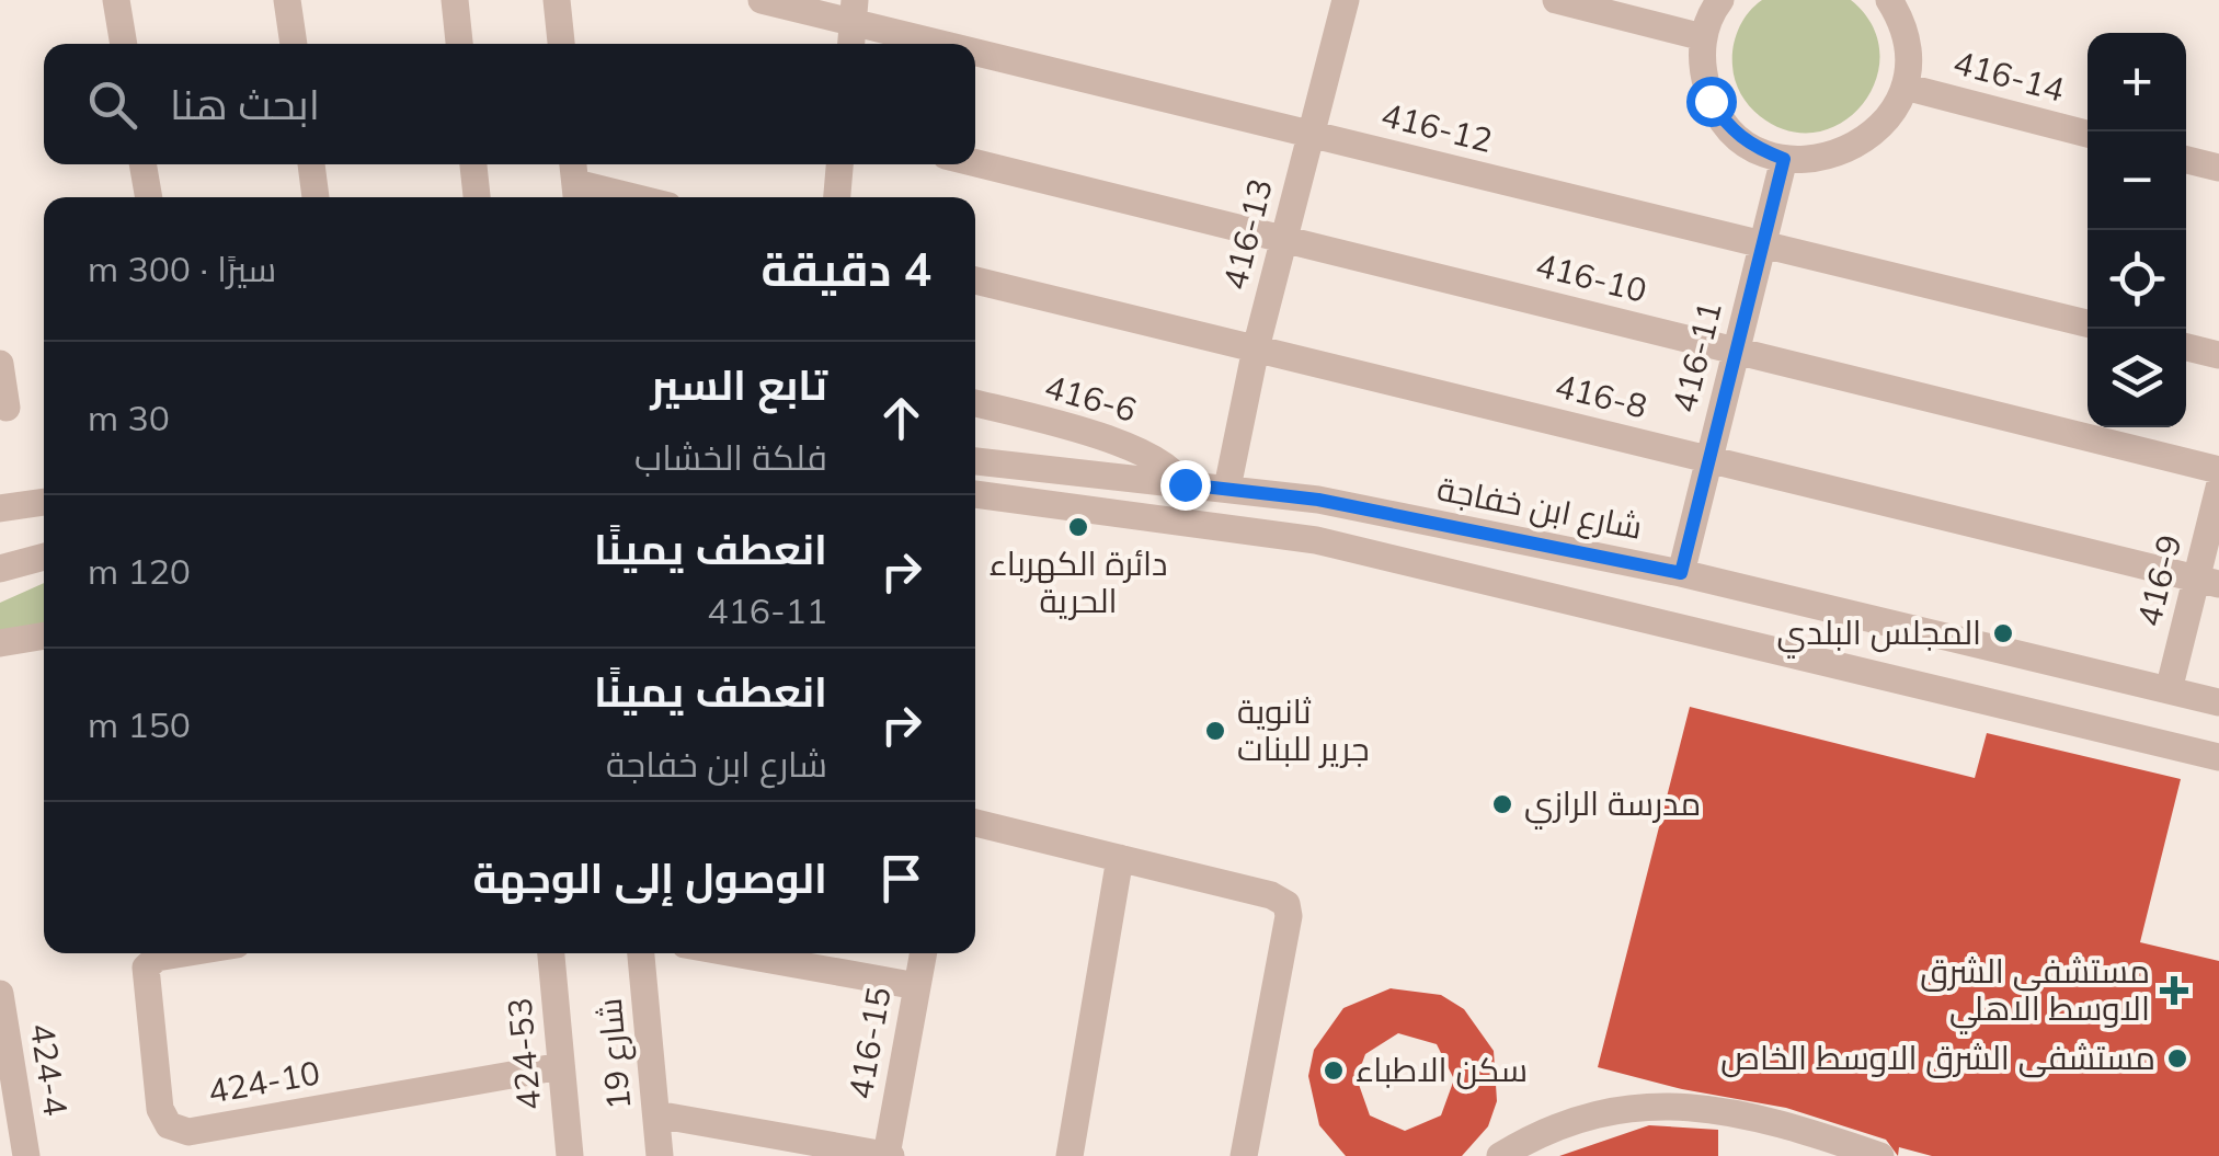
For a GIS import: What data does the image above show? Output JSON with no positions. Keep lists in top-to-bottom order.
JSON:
{
  "streets": {
    "street": [
      "416-14",
      "416-12",
      "416-13",
      "416-10",
      "416-11",
      "416-8",
      "416-6",
      "شارع ابن خفاجة",
      "416-9",
      "416-15",
      "424-53",
      "شارع 19",
      "424-4",
      "424-10"
    ]
  },
  "crossings": [
    ["416-12", "416-13"],
    ["416-12", "416-11"],
    ["416-13", "416-10"],
    ["416-13", "416-8"],
    ["416-13", "شارع ابن خفاجة"],
    ["416-10", "416-11"],
    ["416-11", "416-8"],
    ["416-11", "شارع ابن خفاجة"],
    ["416-8", "416-9"],
    ["416-6", "شارع ابن خفاجة"],
    ["شارع ابن خفاجة", "416-9"],
    ["424-53", "424-10"]
  ],
  "places": {
    "other": [
      "دائرة الكهرباء الحرية",
      "المجلس البلدي",
      "ثانوية جرير للبنات",
      "مدرسة الرازي",
      "مستشفى الشرق الاوسط الخاص",
      "سكن الاطباء"
    ],
    "health": ["مستشفى الشرق الاوسط الاهلي"]
  },
  "page": {
    "map_buttons": ["+", "−"],
    "search": "ابحث هنا",
    "heading": ["4 دقيقة", "سيرًا · 300 m"],
    "list": [
      ["تابع السير", "فلكة الخشاب", "30 m"],
      ["انعطف يمينًا", "416-11", "120 m"],
      ["انعطف يمينًا", "شارع ابن خفاجة", "150 m"],
      "الوصول إلى الوجهة"
    ]
  }
}
